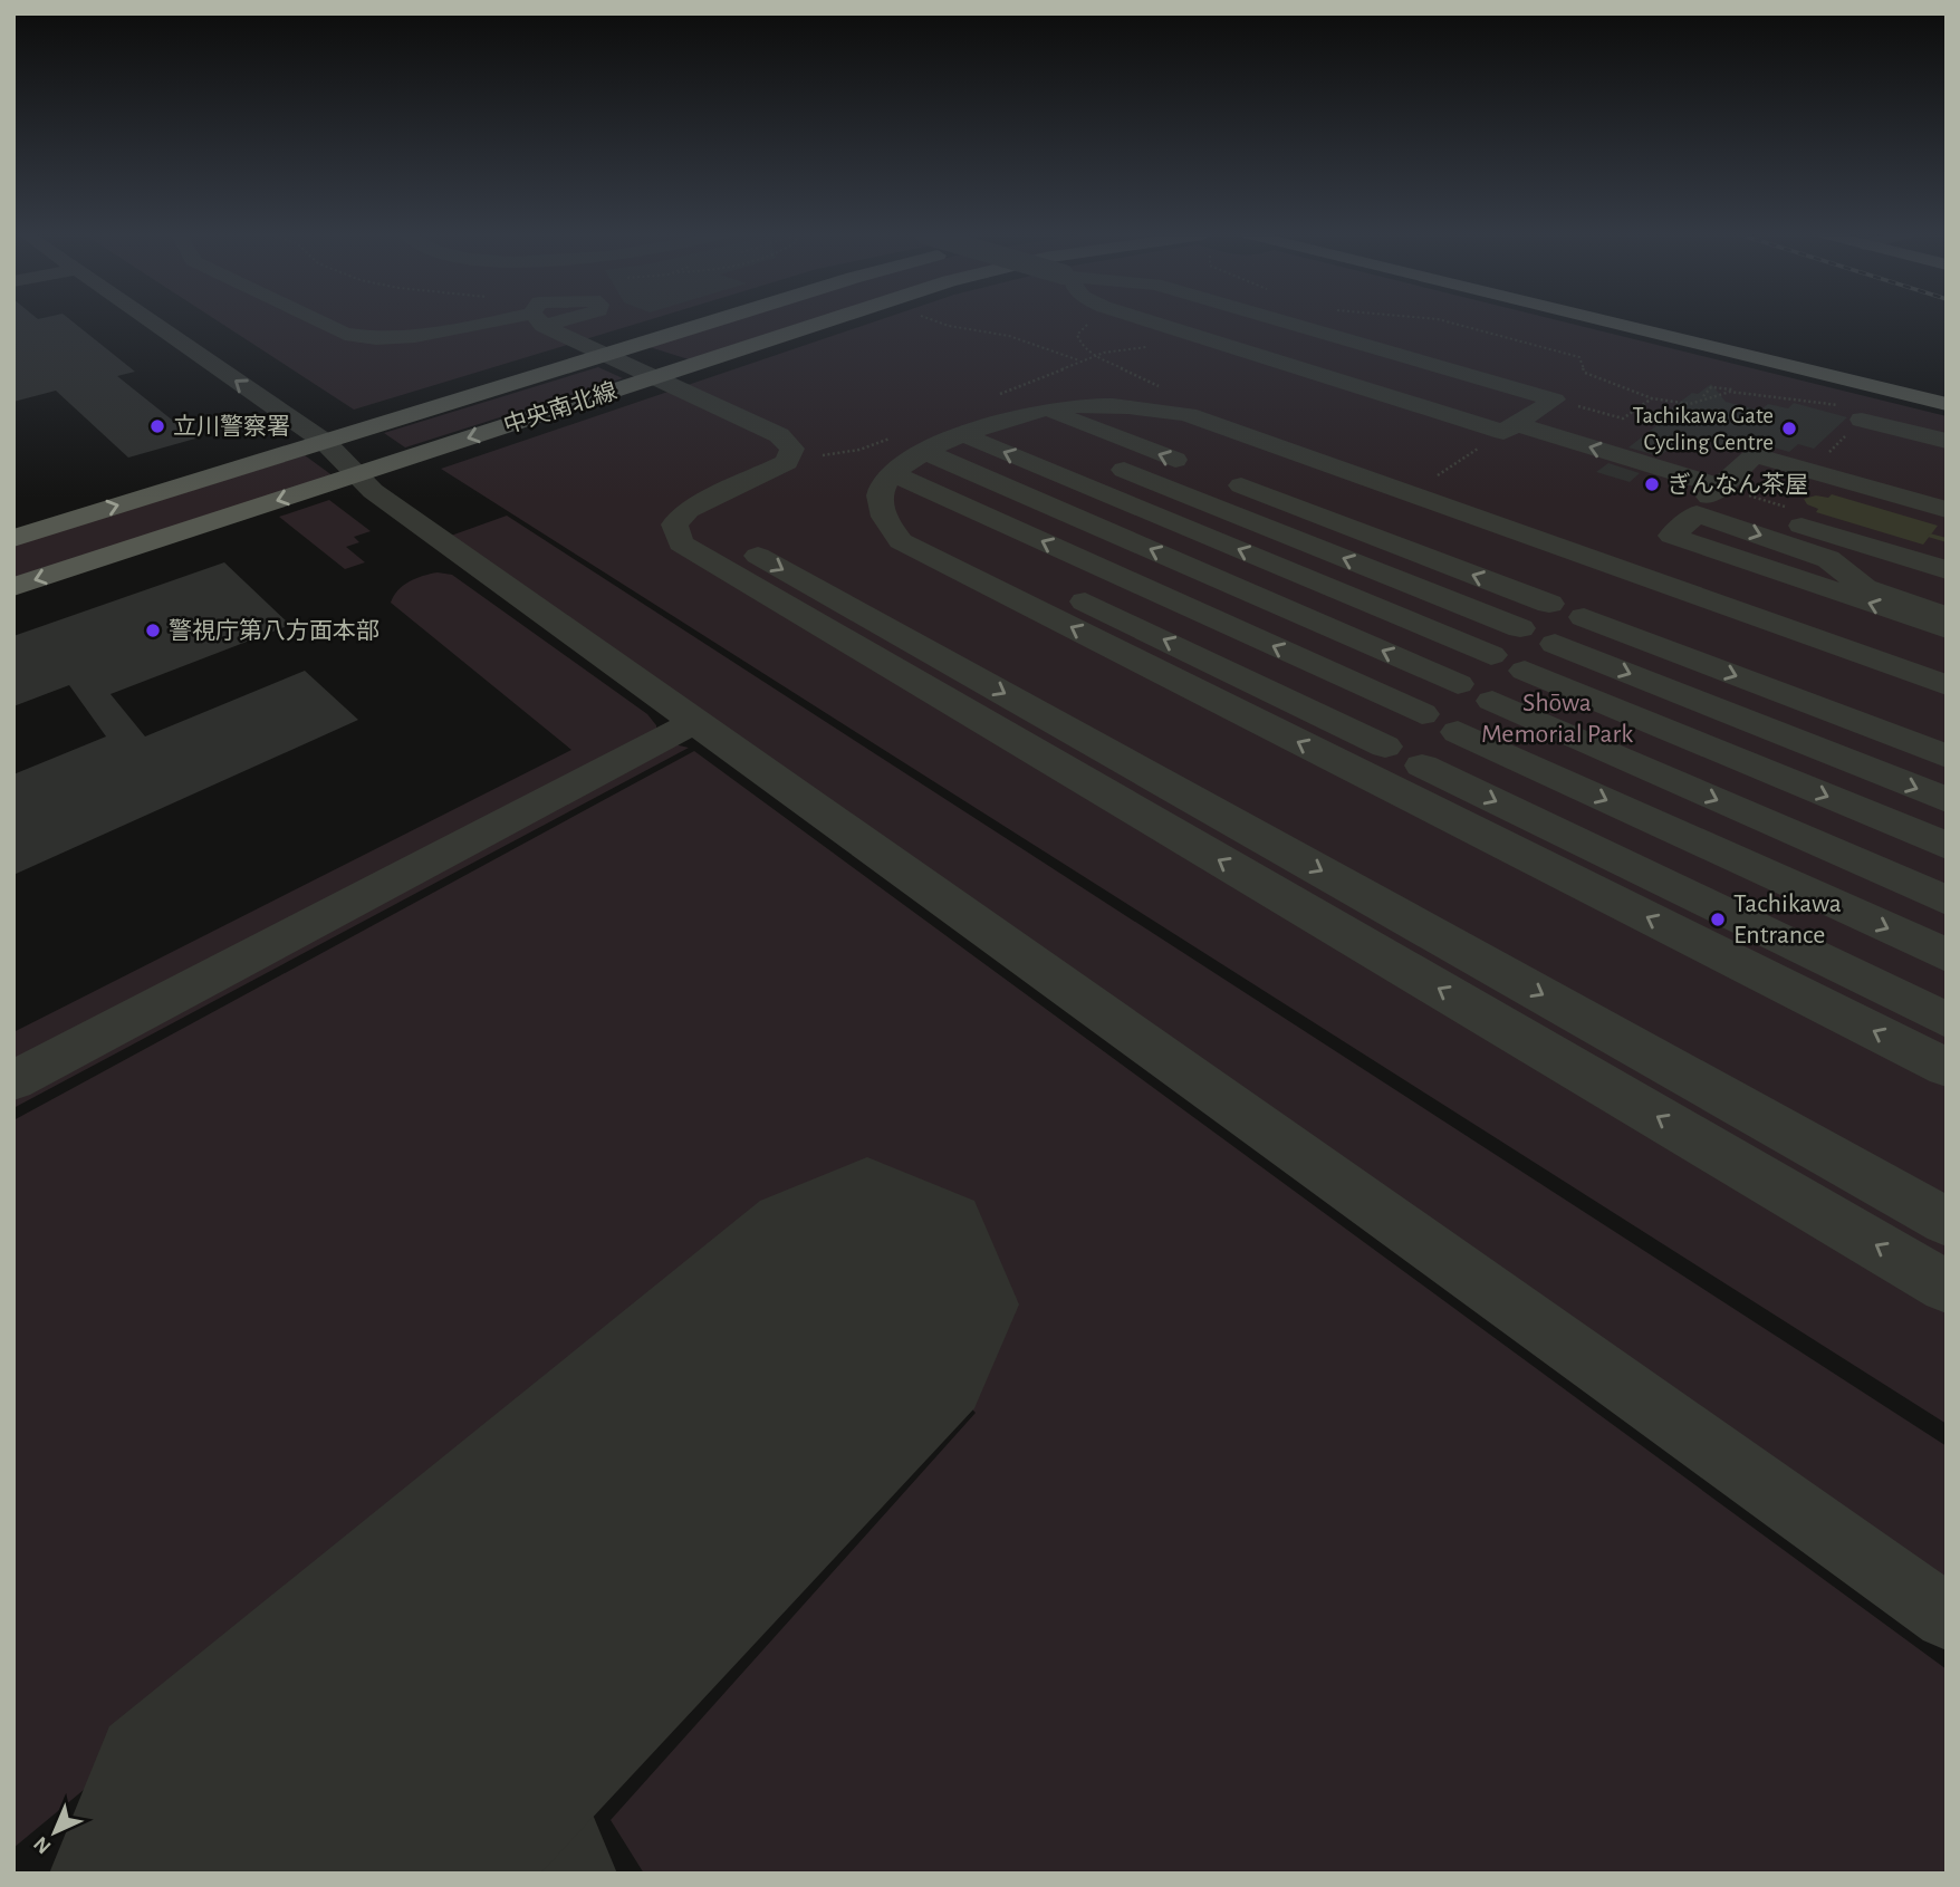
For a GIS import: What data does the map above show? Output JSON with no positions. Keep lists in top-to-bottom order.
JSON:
{
  "streets": {
    "main road": ["中央南北線"]
  },
  "parks": ["Shōwa Memorial Park"],
  "places": [
    "立川警察署",
    "Tachikawa Gate Cycling Centre",
    "ぎんなん茶屋",
    "警視庁第八方面本部",
    "Tachikawa Entrance"
  ],
  "north": "bottom left"
}
